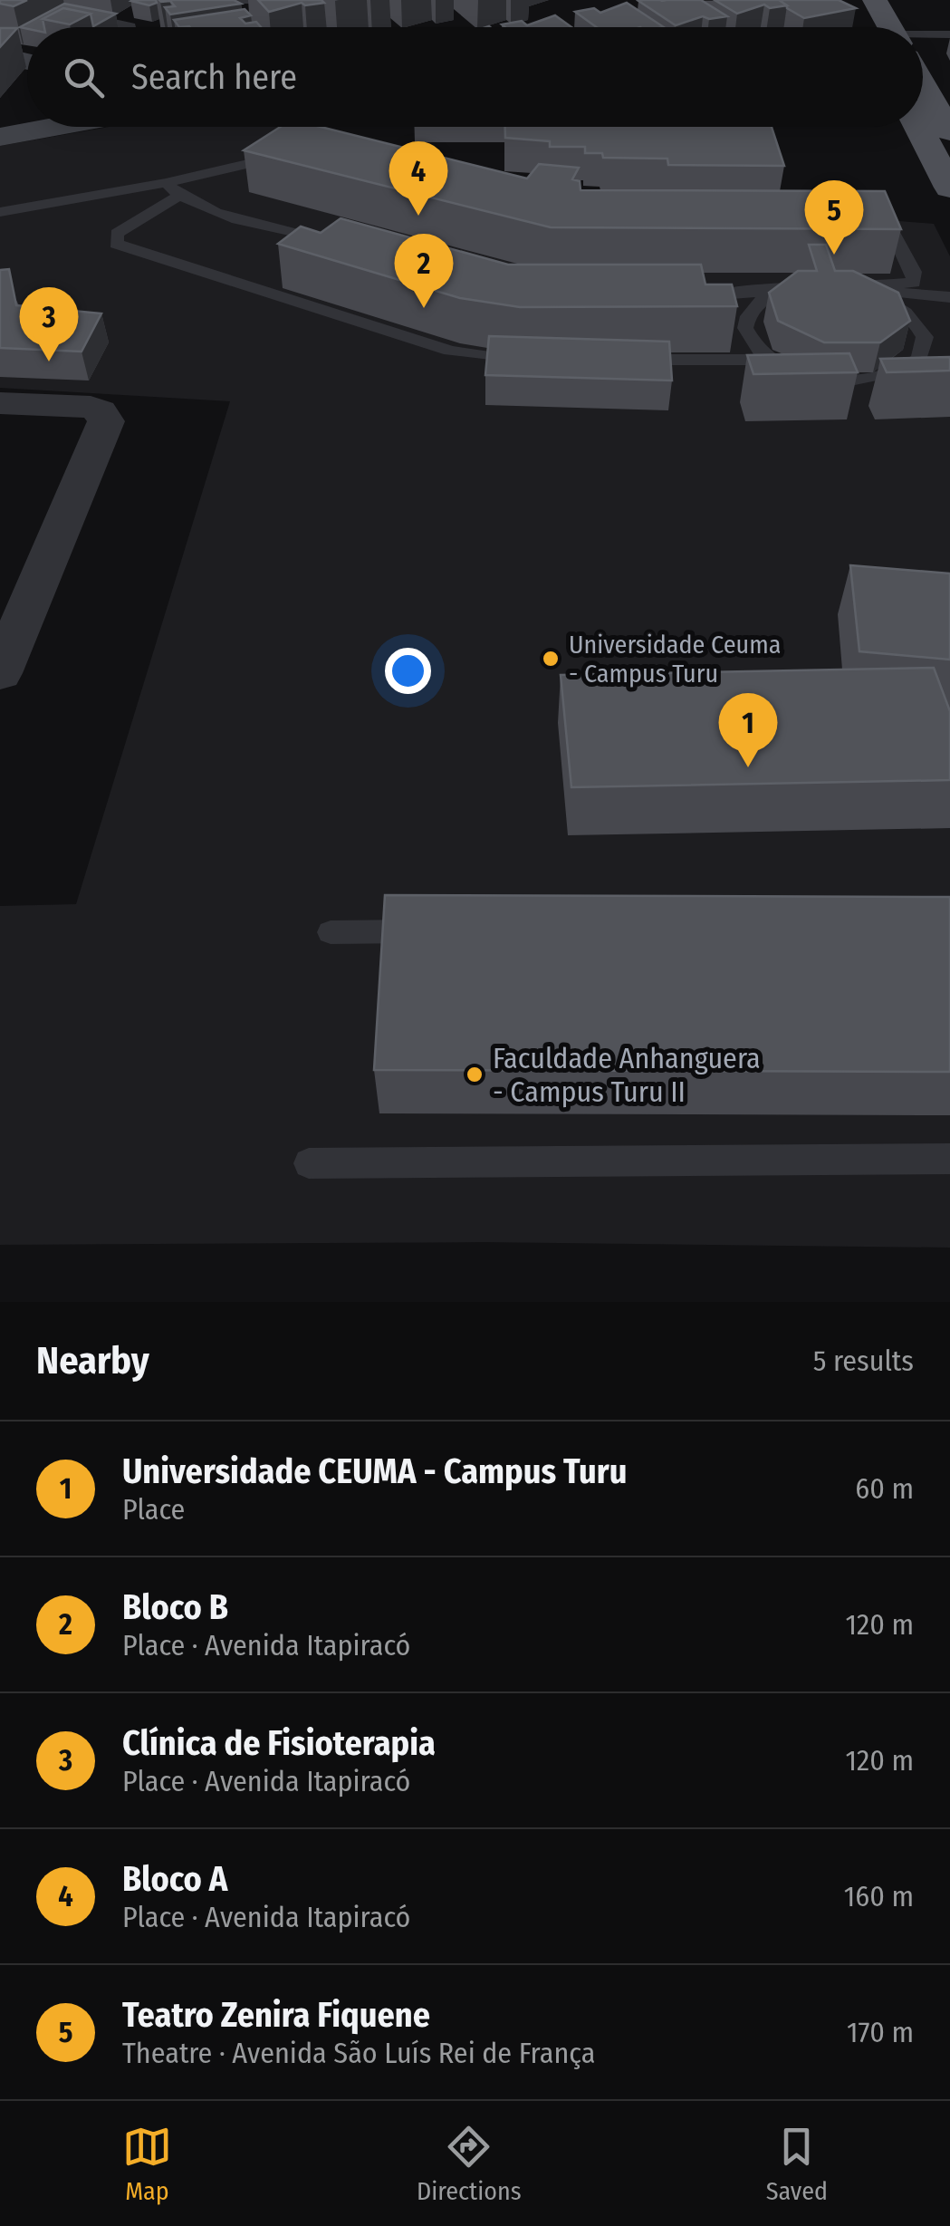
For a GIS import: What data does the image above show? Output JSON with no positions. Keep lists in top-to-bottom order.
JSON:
{
  "places": ["Universidade Ceuma - Campus Turu", "Faculdade Anhanguera - Campus Turu II"],
  "page": {
    "search": "Search here",
    "pins": [
      "4",
      "5",
      "2",
      "3",
      "1"
    ],
    "heading": ["Nearby", "5 results"],
    "list": [
      {
        "mark": "1",
        "name": "Universidade CEUMA - Campus Turu",
        "note": "Place",
        "value": "60 m"
      },
      {
        "mark": "2",
        "name": "Bloco B",
        "note": "Place · Avenida Itapiracó",
        "value": "120 m"
      },
      {
        "mark": "3",
        "name": "Clínica de Fisioterapia",
        "note": "Place · Avenida Itapiracó",
        "value": "120 m"
      },
      {
        "mark": "4",
        "name": "Bloco A",
        "note": "Place · Avenida Itapiracó",
        "value": "160 m"
      },
      {
        "mark": "5",
        "name": "Teatro Zenira Fiquene",
        "note": "Theatre · Avenida São Luís Rei de França",
        "value": "170 m"
      }
    ],
    "nav": ["Map", "Directions", "Saved"]
  }
}
